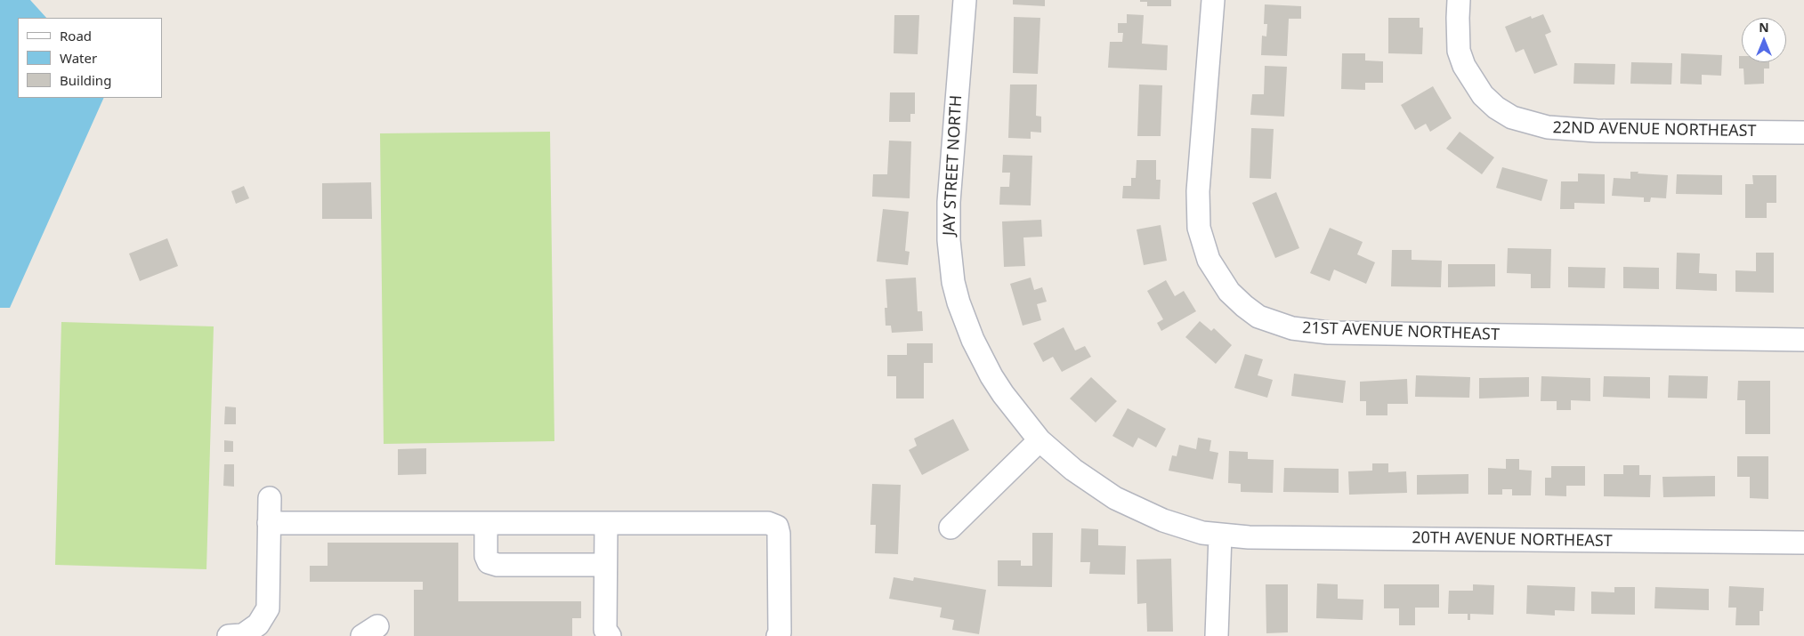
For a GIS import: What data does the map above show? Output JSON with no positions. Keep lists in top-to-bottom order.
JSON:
{
  "streets": {
    "street": [
      "22ND AVENUE NORTHEAST",
      "JAY STREET NORTH",
      "21ST AVENUE NORTHEAST",
      "20TH AVENUE NORTHEAST"
    ]
  },
  "crossings": [
    ["JAY STREET NORTH", "20TH AVENUE NORTHEAST"]
  ],
  "legend": ["Road", "Water", "Building"],
  "north": "top"
}
